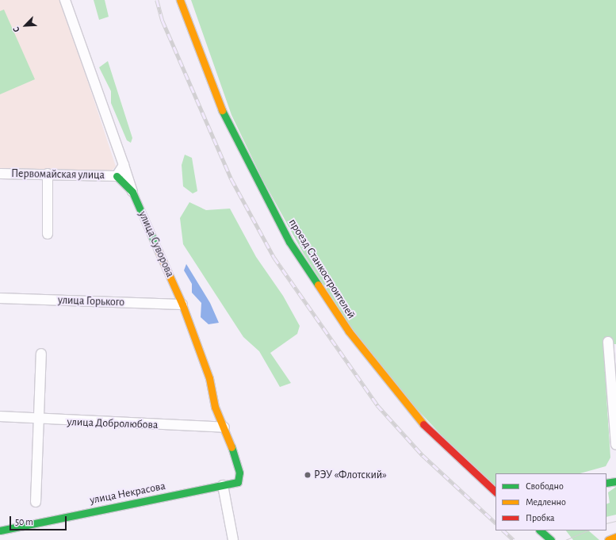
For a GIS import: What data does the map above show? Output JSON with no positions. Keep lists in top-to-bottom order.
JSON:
{
  "streets": {
    "main road": ["улица Суворова", "проезд Станкостроителей", "улица Некрасова"],
    "street": ["Первомайская улица", "улица Горького", "улица Добролюбова"]
  },
  "crossings": [
    ["Первомайская улица", "улица Суворова"],
    ["улица Суворова", "улица Горького"],
    ["улица Суворова", "улица Добролюбова"],
    ["улица Суворова", "улица Некрасова"]
  ],
  "places": ["РЭУ «Флотский»"],
  "legend": ["Свободно", "Медленно", "Пробка"],
  "scale_bar": "50 m",
  "north": "bottom left"
}
